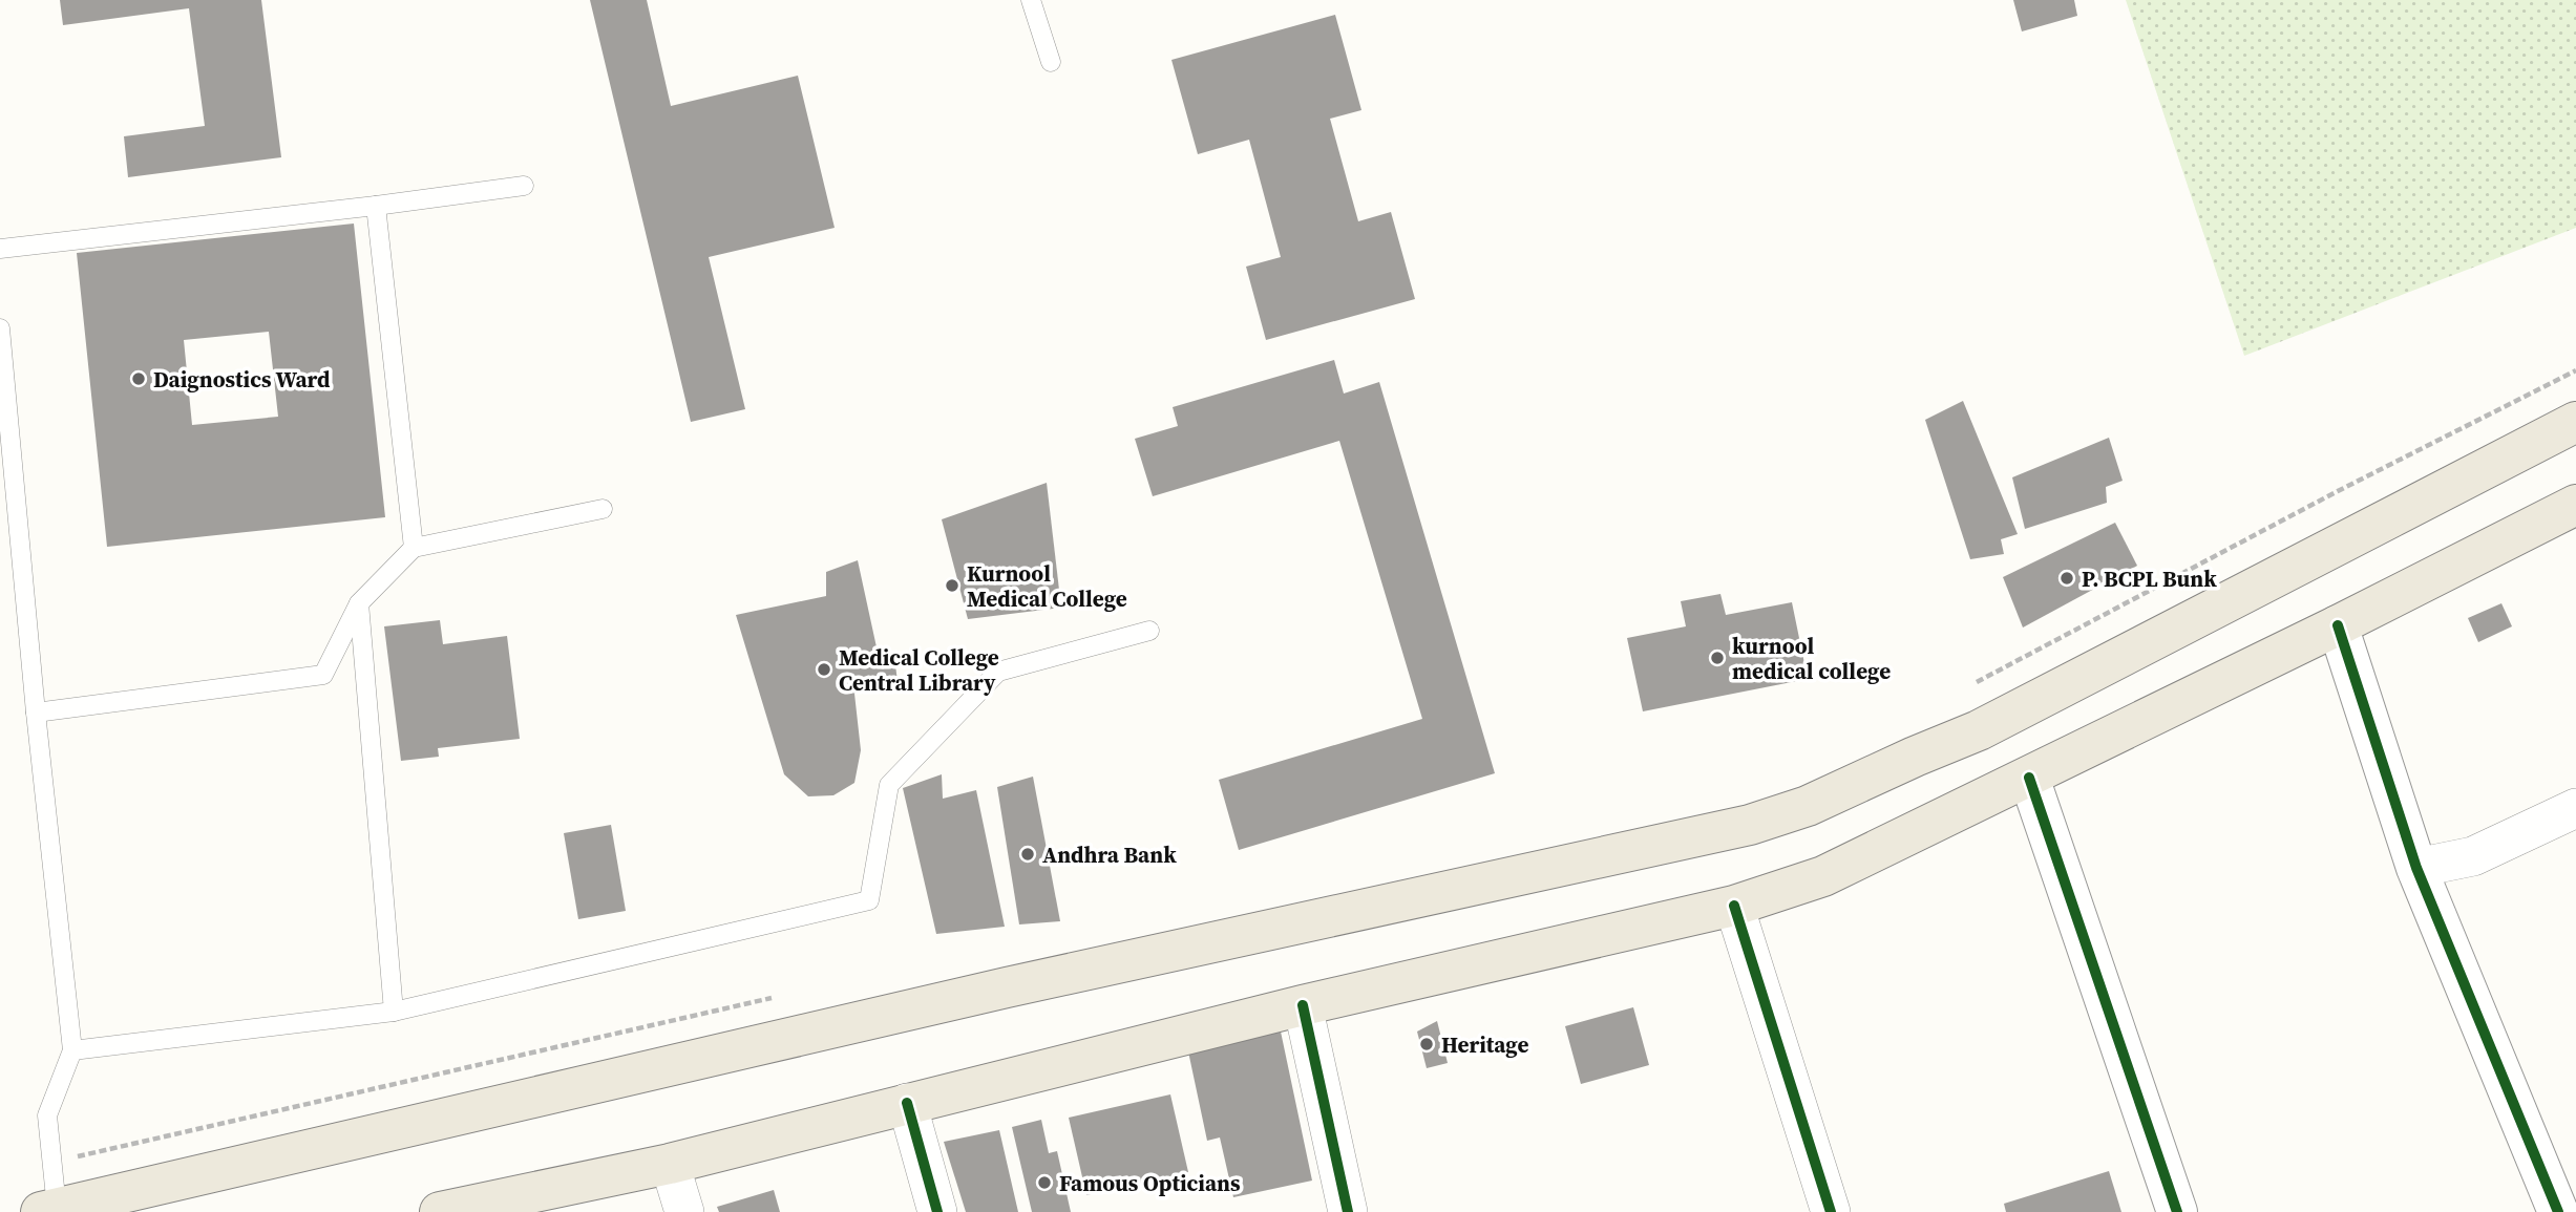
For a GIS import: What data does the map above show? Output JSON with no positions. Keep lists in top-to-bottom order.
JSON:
{
  "places": [
    "Daignostics Ward",
    "P. BCPL Bunk",
    "Kurnool Medical College",
    "kurnool medical college",
    "Medical College Central Library",
    "Andhra Bank",
    "Heritage",
    "Famous Opticians"
  ]
}
